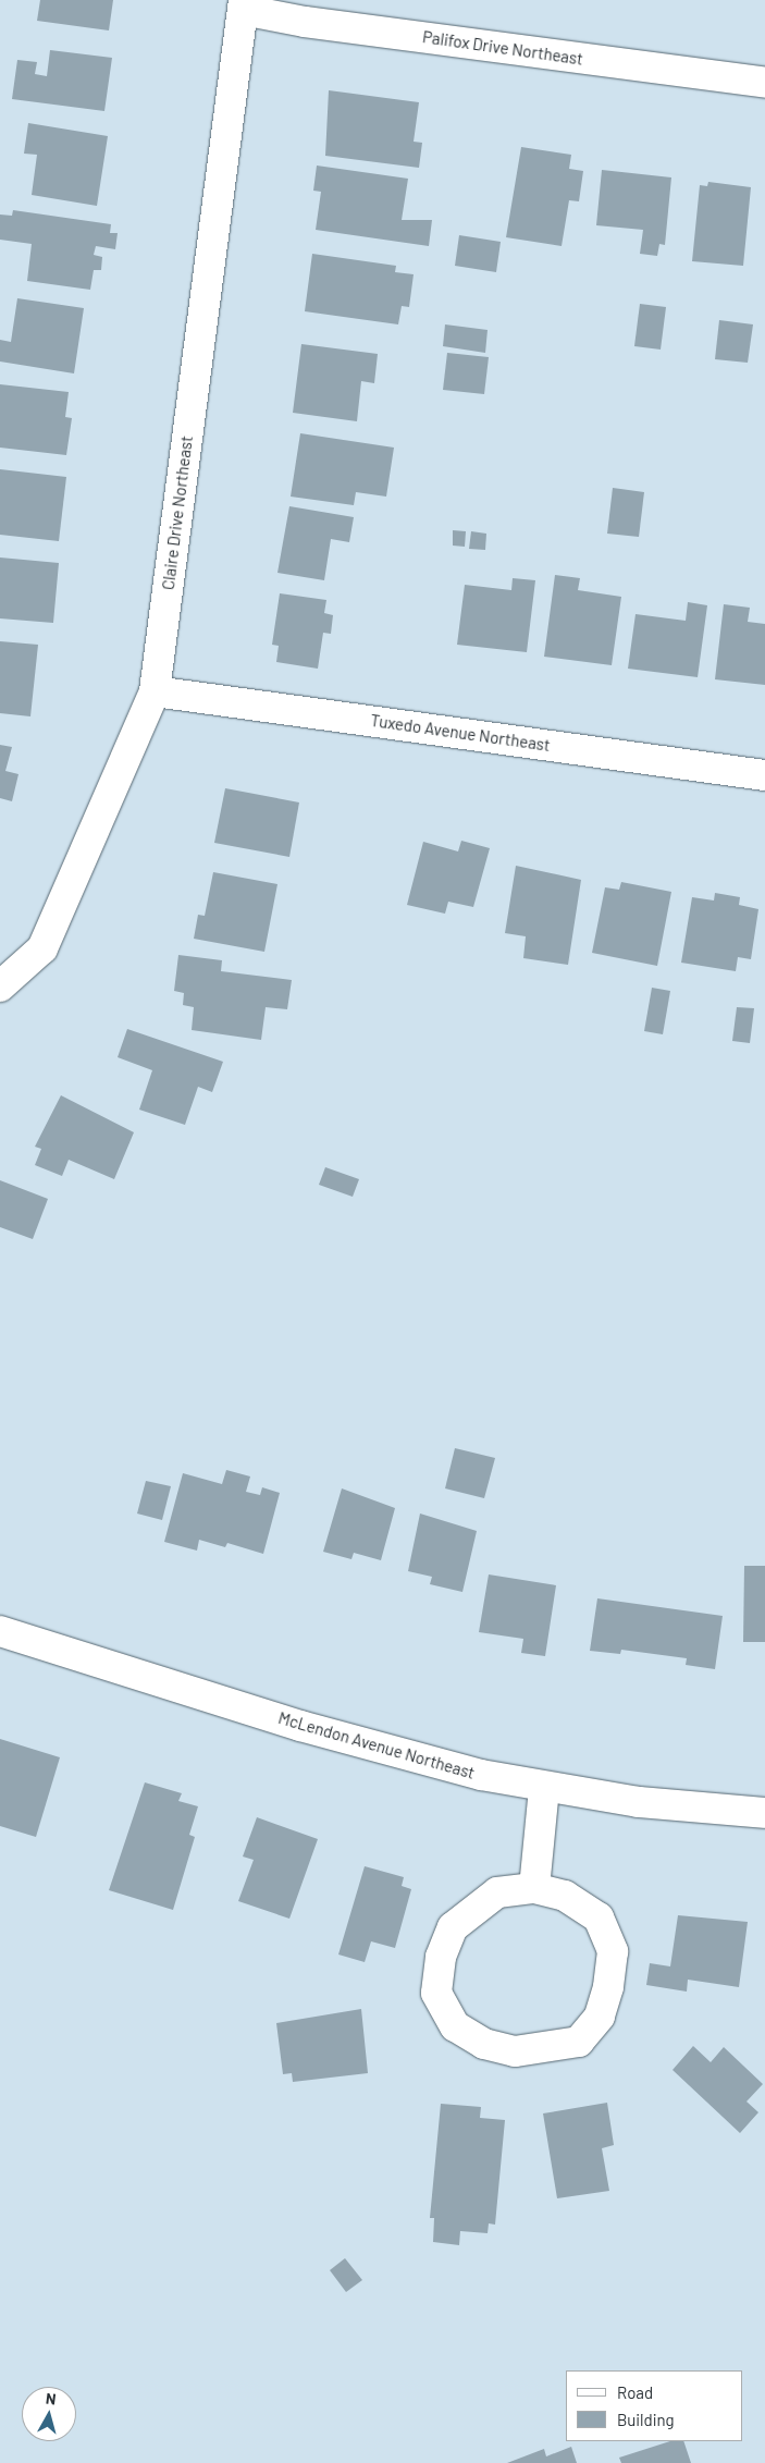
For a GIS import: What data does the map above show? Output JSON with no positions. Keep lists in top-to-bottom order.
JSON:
{
  "streets": {
    "street": [
      "Palifox Drive Northeast",
      "Claire Drive Northeast",
      "Tuxedo Avenue Northeast",
      "McLendon Avenue Northeast"
    ]
  },
  "crossings": [
    ["Palifox Drive Northeast", "Claire Drive Northeast"],
    ["Claire Drive Northeast", "Tuxedo Avenue Northeast"]
  ],
  "legend": ["Road", "Building"],
  "north": "top"
}
